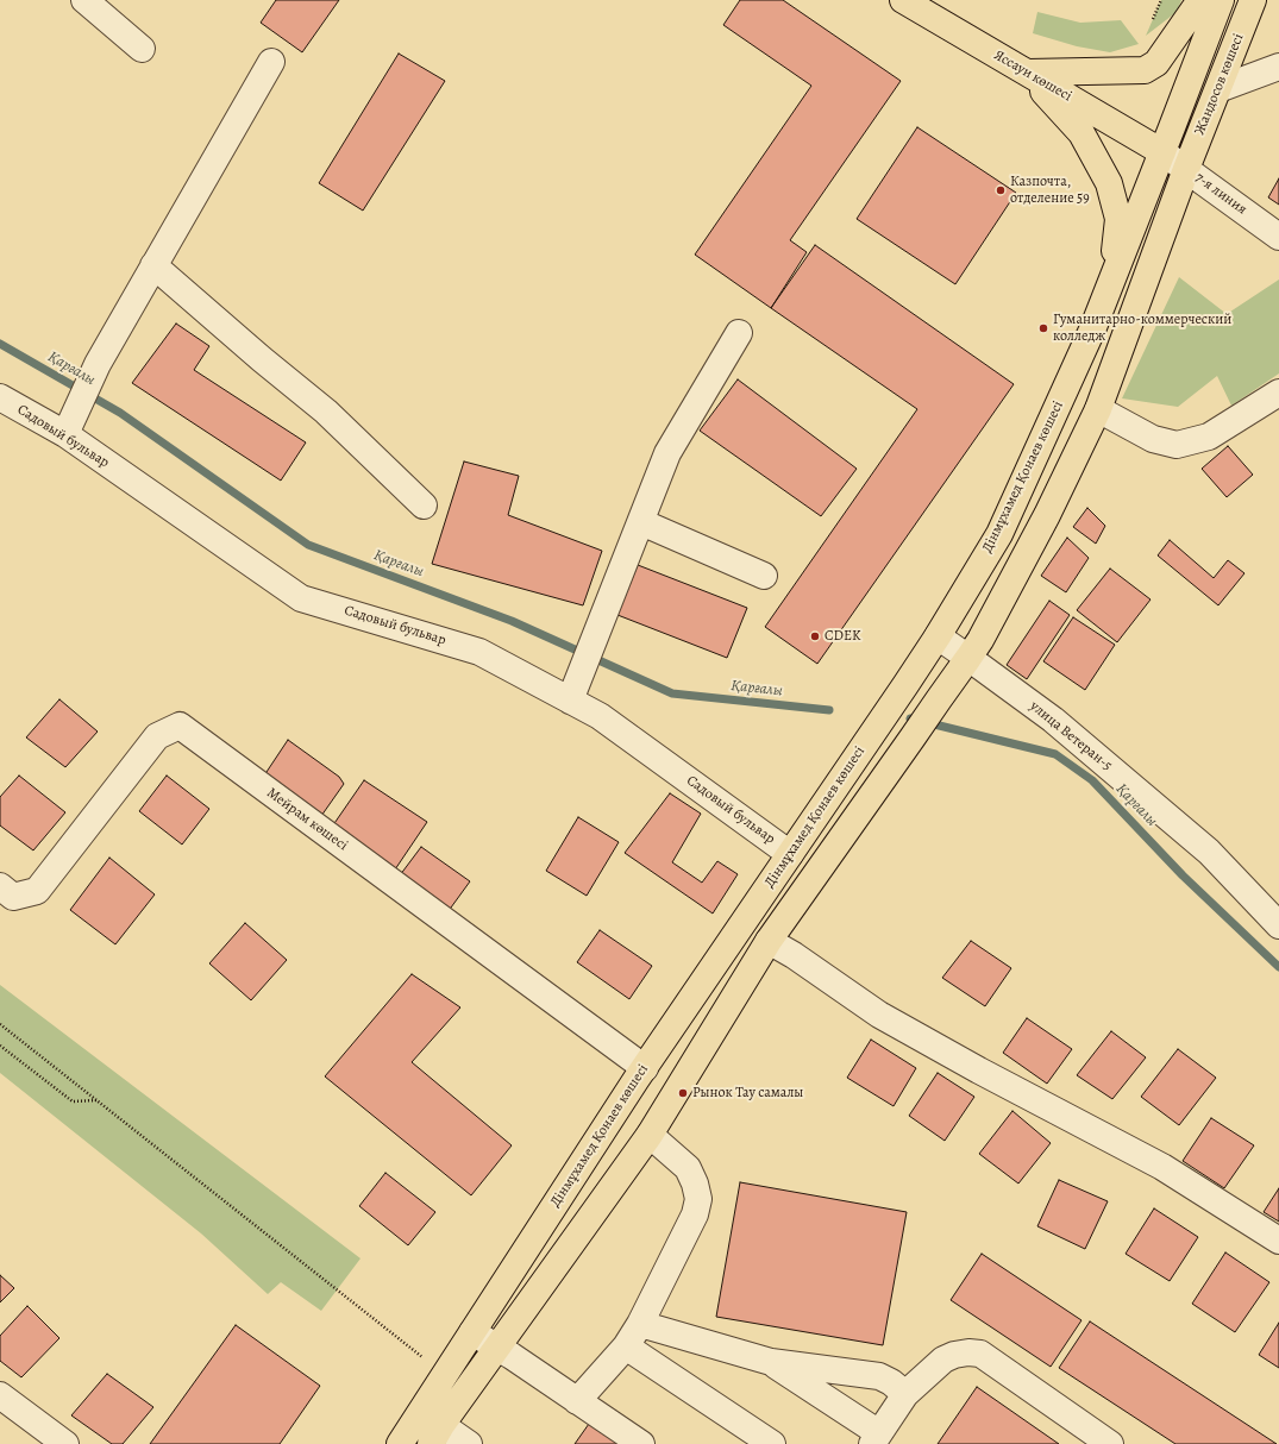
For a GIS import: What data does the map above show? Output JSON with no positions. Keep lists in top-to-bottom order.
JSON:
{
  "streets": {
    "main road": ["Яссауи көшесі", "Жандосов көшесі", "Дінмұхамед Қонаев көшесі"],
    "street": [
      "7-я линия",
      "Садовый бульвар",
      "улица Ветеран-5",
      "Мейрам көшесі"
    ]
  },
  "crossings": [
    ["Яссауи көшесі", "Жандосов көшесі"],
    ["Яссауи көшесі", "7-я линия"],
    ["Яссауи көшесі", "Дінмұхамед Қонаев көшесі"],
    ["Жандосов көшесі", "7-я линия"],
    ["Жандосов көшесі", "Дінмұхамед Қонаев көшесі"],
    ["7-я линия", "Дінмұхамед Қонаев көшесі"],
    ["Садовый бульвар", "Дінмұхамед Қонаев көшесі"],
    ["Дінмұхамед Қонаев көшесі", "улица Ветеран-5"],
    ["Дінмұхамед Қонаев көшесі", "Мейрам көшесі"]
  ],
  "water": ["Қарғалы"],
  "places": [
    "Казпочта, отделение 59",
    "Гуманитарно-коммерческий колледж",
    "CDEK",
    "Рынок Тау самалы"
  ]
}
